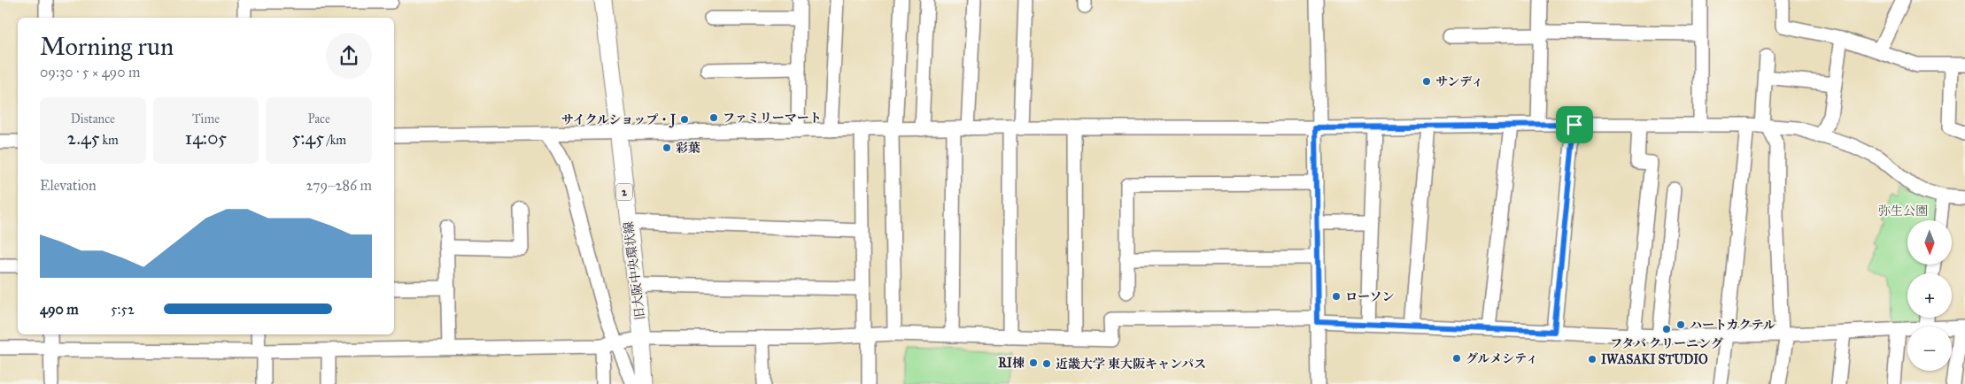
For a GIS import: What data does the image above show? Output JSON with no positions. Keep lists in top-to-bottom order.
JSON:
{
  "streets": {
    "main road": ["2", "旧大阪中央環状線"]
  },
  "parks": ["弥生公園"],
  "places": [
    "サンディ",
    "ファミリーマート",
    "サイクルショップ・J",
    "彩葉",
    "ローソン",
    "ハートカクテル",
    "フタバ クリーニング",
    "グルメシティ",
    "IWASAKI STUDIO",
    "RI棟",
    "近畿大学 東大阪キャンパス"
  ],
  "north": "bottom",
  "page": {
    "heading": ["Morning run", "09:30 · 5 × 490 m"],
    "stats": [
      ["Distance", "2.45 km"],
      ["Time", "14:05"],
      ["Pace", "5:45 /km"]
    ],
    "chart": ["Elevation", "279–286 m"],
    "map_buttons": ["+", "−"],
    "list": [
      {
        "name": "490 m",
        "note": "5:52"
      }
    ]
  }
}
